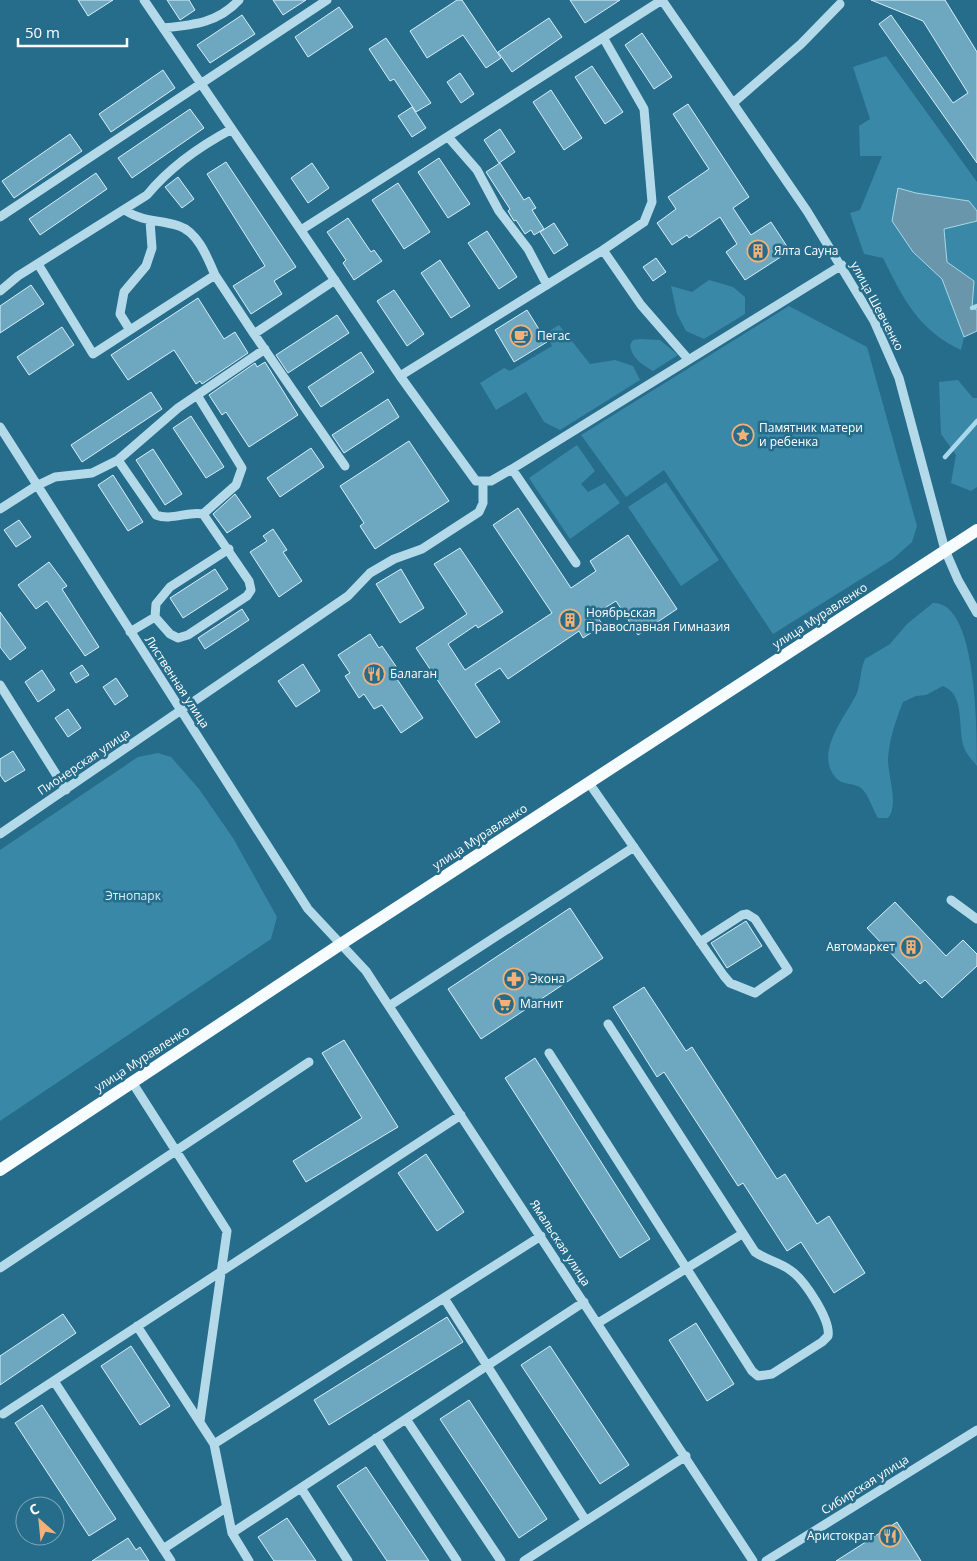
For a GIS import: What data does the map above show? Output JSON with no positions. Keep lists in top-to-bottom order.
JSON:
{
  "streets": {
    "main road": ["улица Муравленко"],
    "street": [
      "улица Шевченко",
      "Лиственная улица",
      "Пионерская улица",
      "Ямальская улица",
      "Сибирская улица"
    ]
  },
  "crossings": [
    ["улица Шевченко", "улица Муравленко"],
    ["улица Муравленко", "Лиственная улица"],
    ["улица Муравленко", "Ямальская улица"],
    ["Лиственная улица", "Пионерская улица"],
    ["Лиственная улица", "Ямальская улица"]
  ],
  "parks": ["Этнопарк"],
  "places": {
    "building": ["Ялта Сауна", "Ноябрьская Православная Гимназия", "Автомаркет"],
    "cafe": ["Пегас"],
    "place": ["Памятник матери и ребенка"],
    "restaurant": ["Балаган", "Аристократ"],
    "pharmacy": ["Экона"],
    "supermarket": ["Магнит"]
  },
  "scale_bar": "50 m",
  "north": "top left"
}
